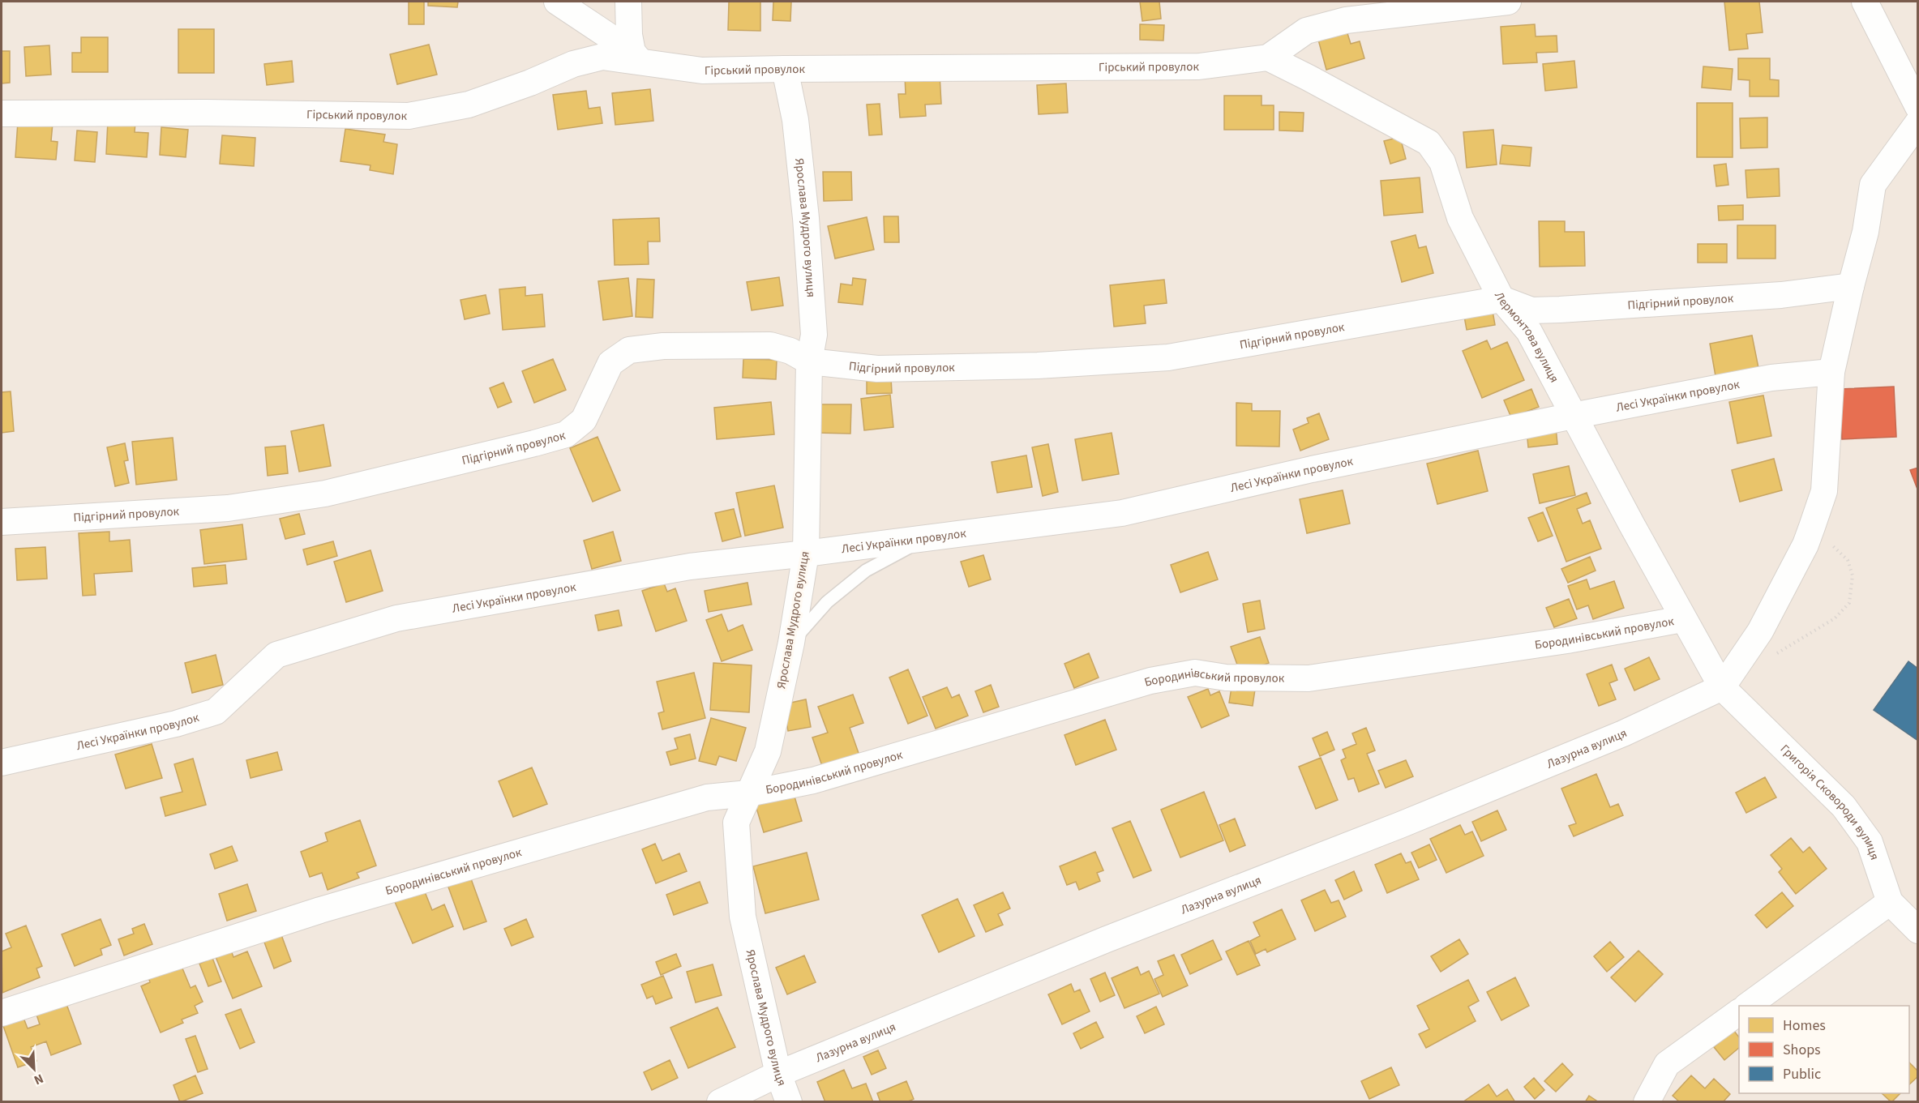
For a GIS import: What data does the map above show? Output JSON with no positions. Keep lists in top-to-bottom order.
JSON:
{
  "streets": {
    "street": [
      "Гірський провулок",
      "Ярослава Мудрого вулиця",
      "Підгірний провулок",
      "Лермонтова вулиця",
      "Лесі Українки провулок",
      "Бородинівський провулок",
      "Лазурна вулиця",
      "Григорія Сковороди вулиця"
    ]
  },
  "crossings": [
    ["Гірський провулок", "Ярослава Мудрого вулиця"],
    ["Гірський провулок", "Лермонтова вулиця"],
    ["Ярослава Мудрого вулиця", "Підгірний провулок"],
    ["Ярослава Мудрого вулиця", "Лесі Українки провулок"],
    ["Ярослава Мудрого вулиця", "Бородинівський провулок"],
    ["Ярослава Мудрого вулиця", "Лазурна вулиця"],
    ["Підгірний провулок", "Лермонтова вулиця"],
    ["Лермонтова вулиця", "Лесі Українки провулок"],
    ["Лермонтова вулиця", "Бородинівський провулок"],
    ["Лермонтова вулиця", "Лазурна вулиця"],
    ["Лермонтова вулиця", "Григорія Сковороди вулиця"],
    ["Лазурна вулиця", "Григорія Сковороди вулиця"]
  ],
  "legend": ["Homes", "Shops", "Public"],
  "north": "bottom right"
}
